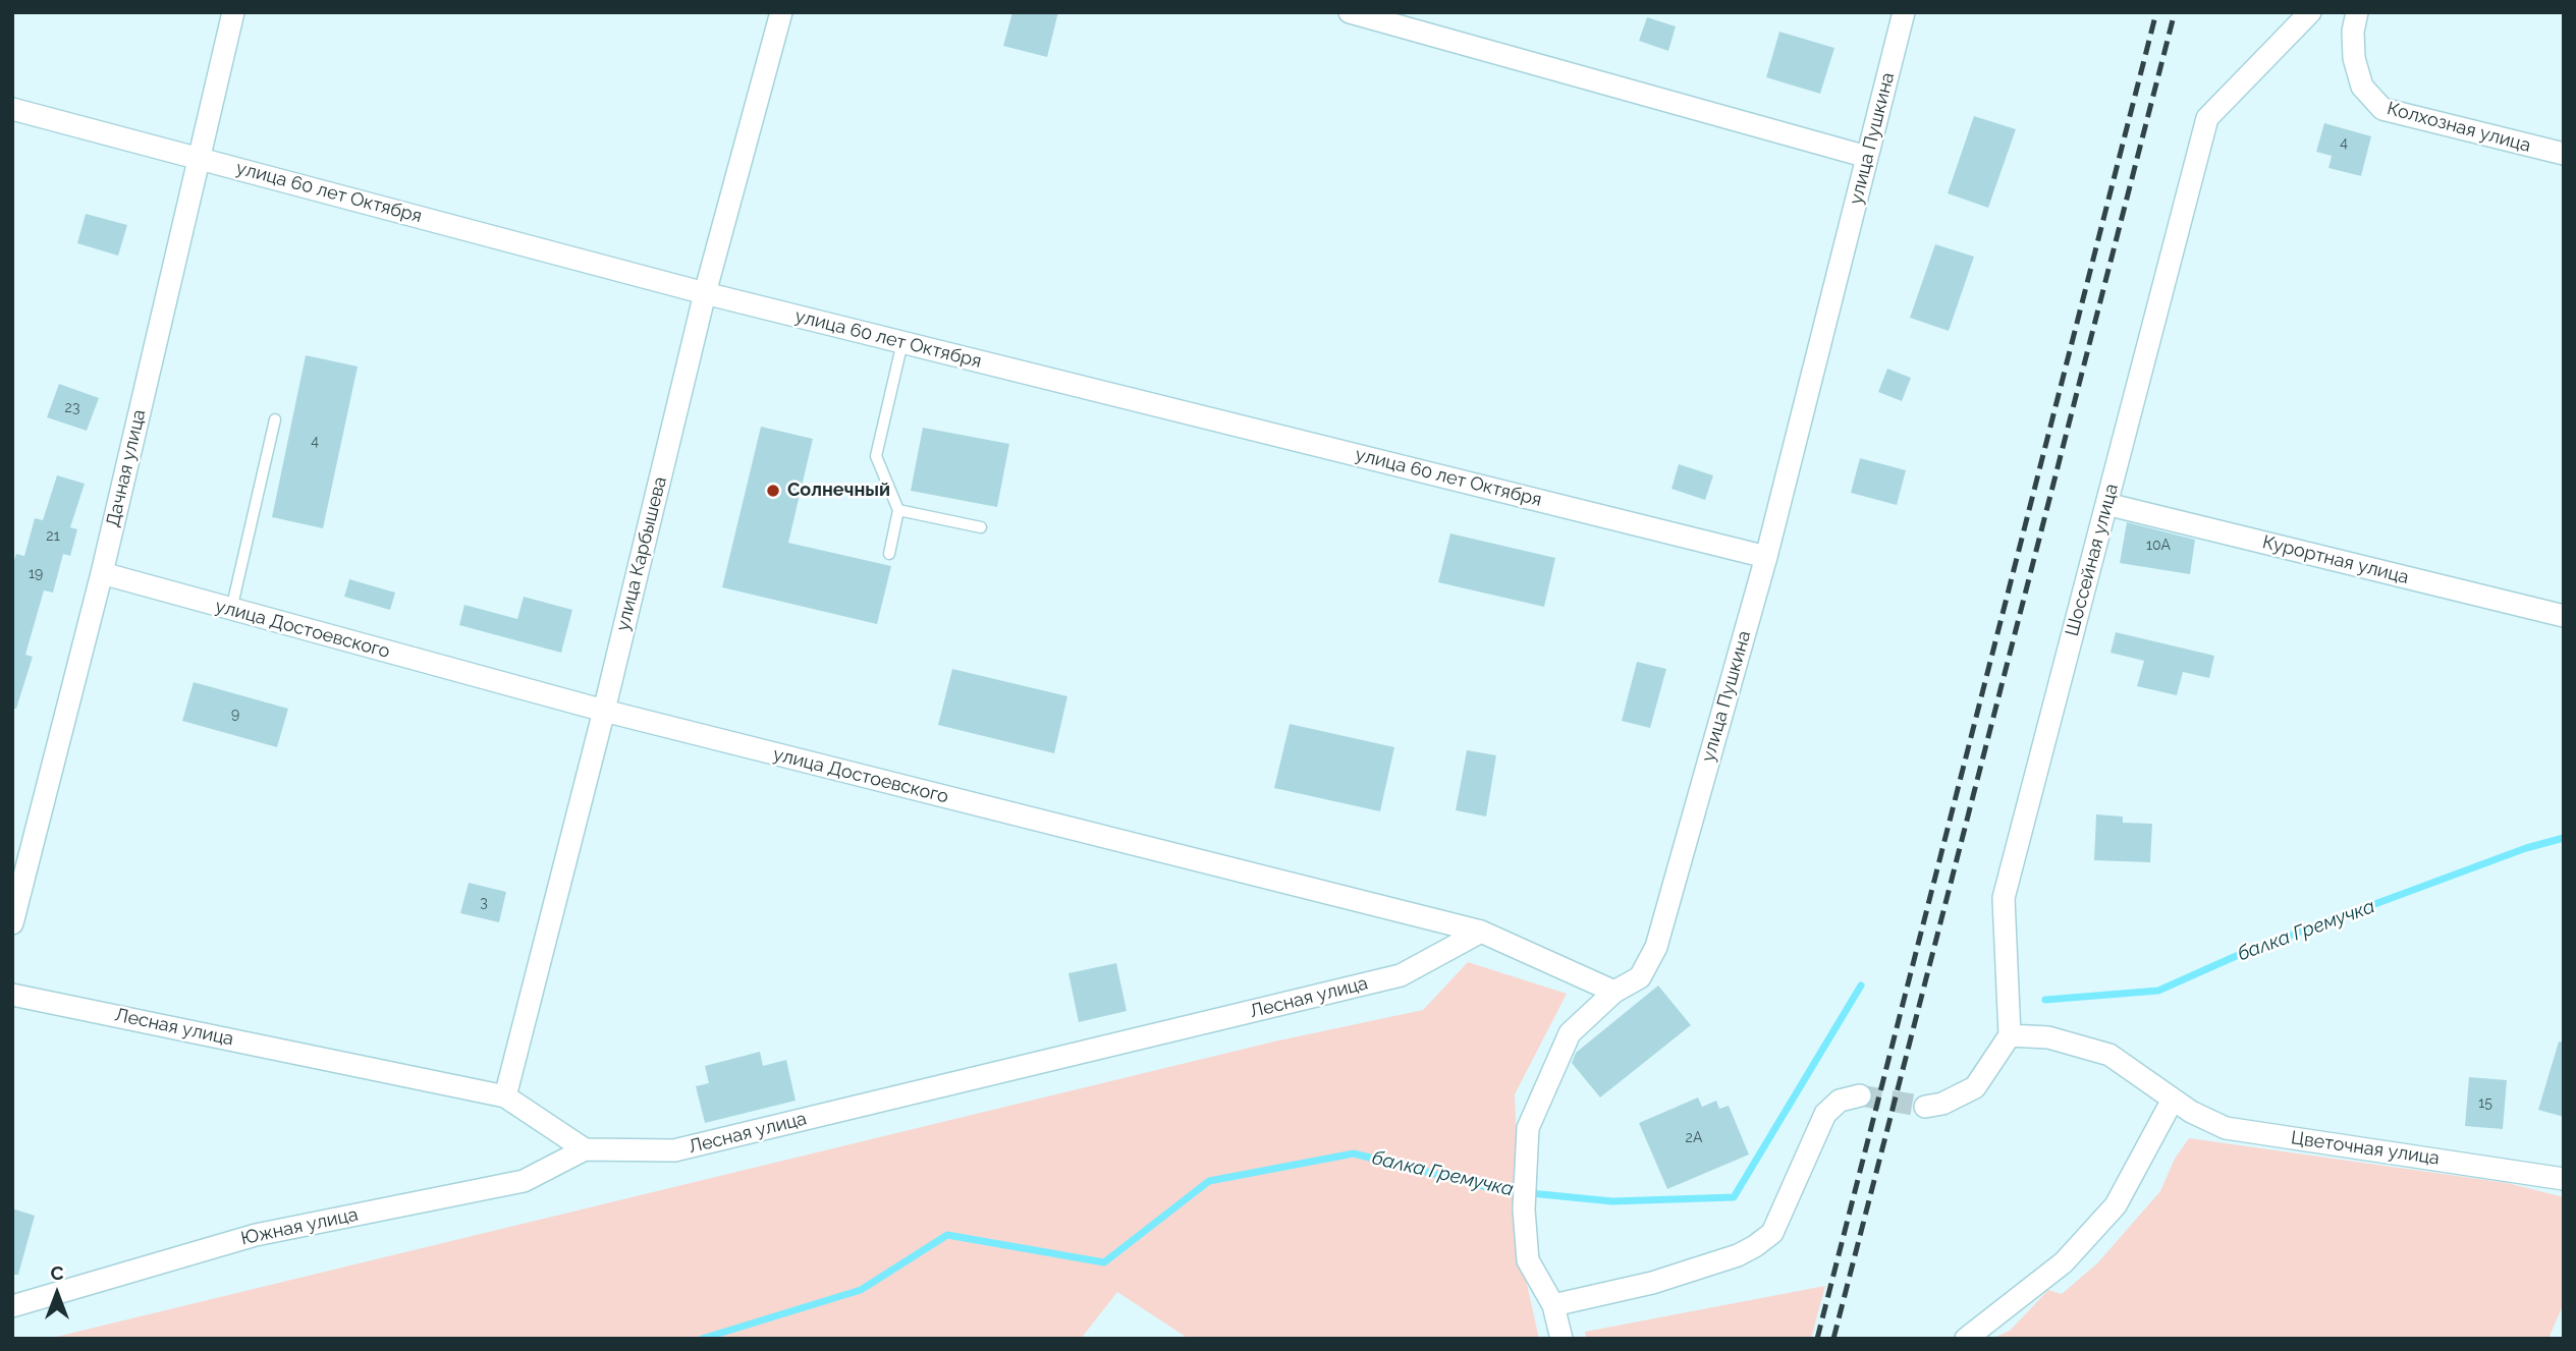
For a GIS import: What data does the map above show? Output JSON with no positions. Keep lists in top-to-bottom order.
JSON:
{
  "streets": {
    "street": [
      "Колхозная улица",
      "улица Пушкина",
      "улица 60 лет Октября",
      "Дачная улица",
      "улица Карбышева",
      "Шоссейная улица",
      "Курортная улица",
      "улица Достоевского",
      "Лесная улица",
      "Цветочная улица",
      "Южная улица"
    ]
  },
  "crossings": [
    ["улица Пушкина", "улица 60 лет Октября"],
    ["улица Пушкина", "улица Достоевского"],
    ["улица 60 лет Октября", "Дачная улица"],
    ["улица 60 лет Октября", "улица Карбышева"],
    ["Дачная улица", "улица Достоевского"],
    ["улица Карбышева", "улица Достоевского"],
    ["улица Карбышева", "Лесная улица"],
    ["Шоссейная улица", "Курортная улица"],
    ["Шоссейная улица", "Цветочная улица"],
    ["улица Достоевского", "Лесная улица"],
    ["Лесная улица", "Южная улица"]
  ],
  "water": ["балка Гремучка"],
  "places": ["Солнечный"],
  "house_numbers": [
    "4",
    "23",
    "4",
    "21",
    "10А",
    "19",
    "9",
    "3",
    "15",
    "2А"
  ],
  "north": "top"
}
